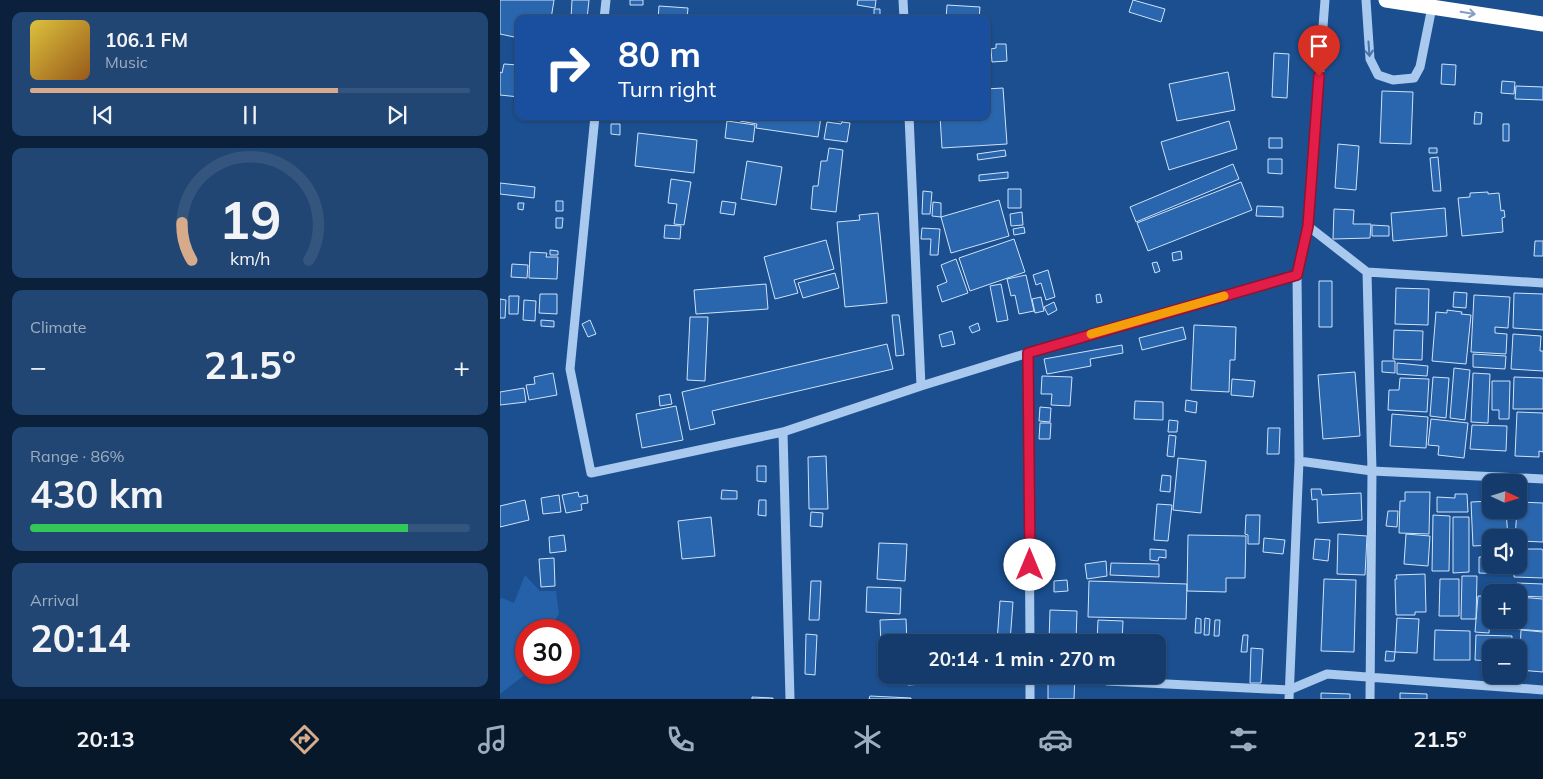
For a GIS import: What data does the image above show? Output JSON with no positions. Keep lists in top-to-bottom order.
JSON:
{
  "north": "right",
  "page": {
    "turn": ["80 m", "Turn right"],
    "song": ["106.1 FM", "Music"],
    "tile": [
      "Climate",
      ["Range · 86%", "430 km"],
      ["Arrival", "20:14"]
    ],
    "heat": ["−", "21.5°", "+"],
    "map_buttons": ["+", "−"],
    "limit": "30",
    "trip": "20:14 · 1 min · 270 m",
    "tabs": ["20:13", "21.5°"],
    "gauge": ["19", "km/h"]
  }
}
